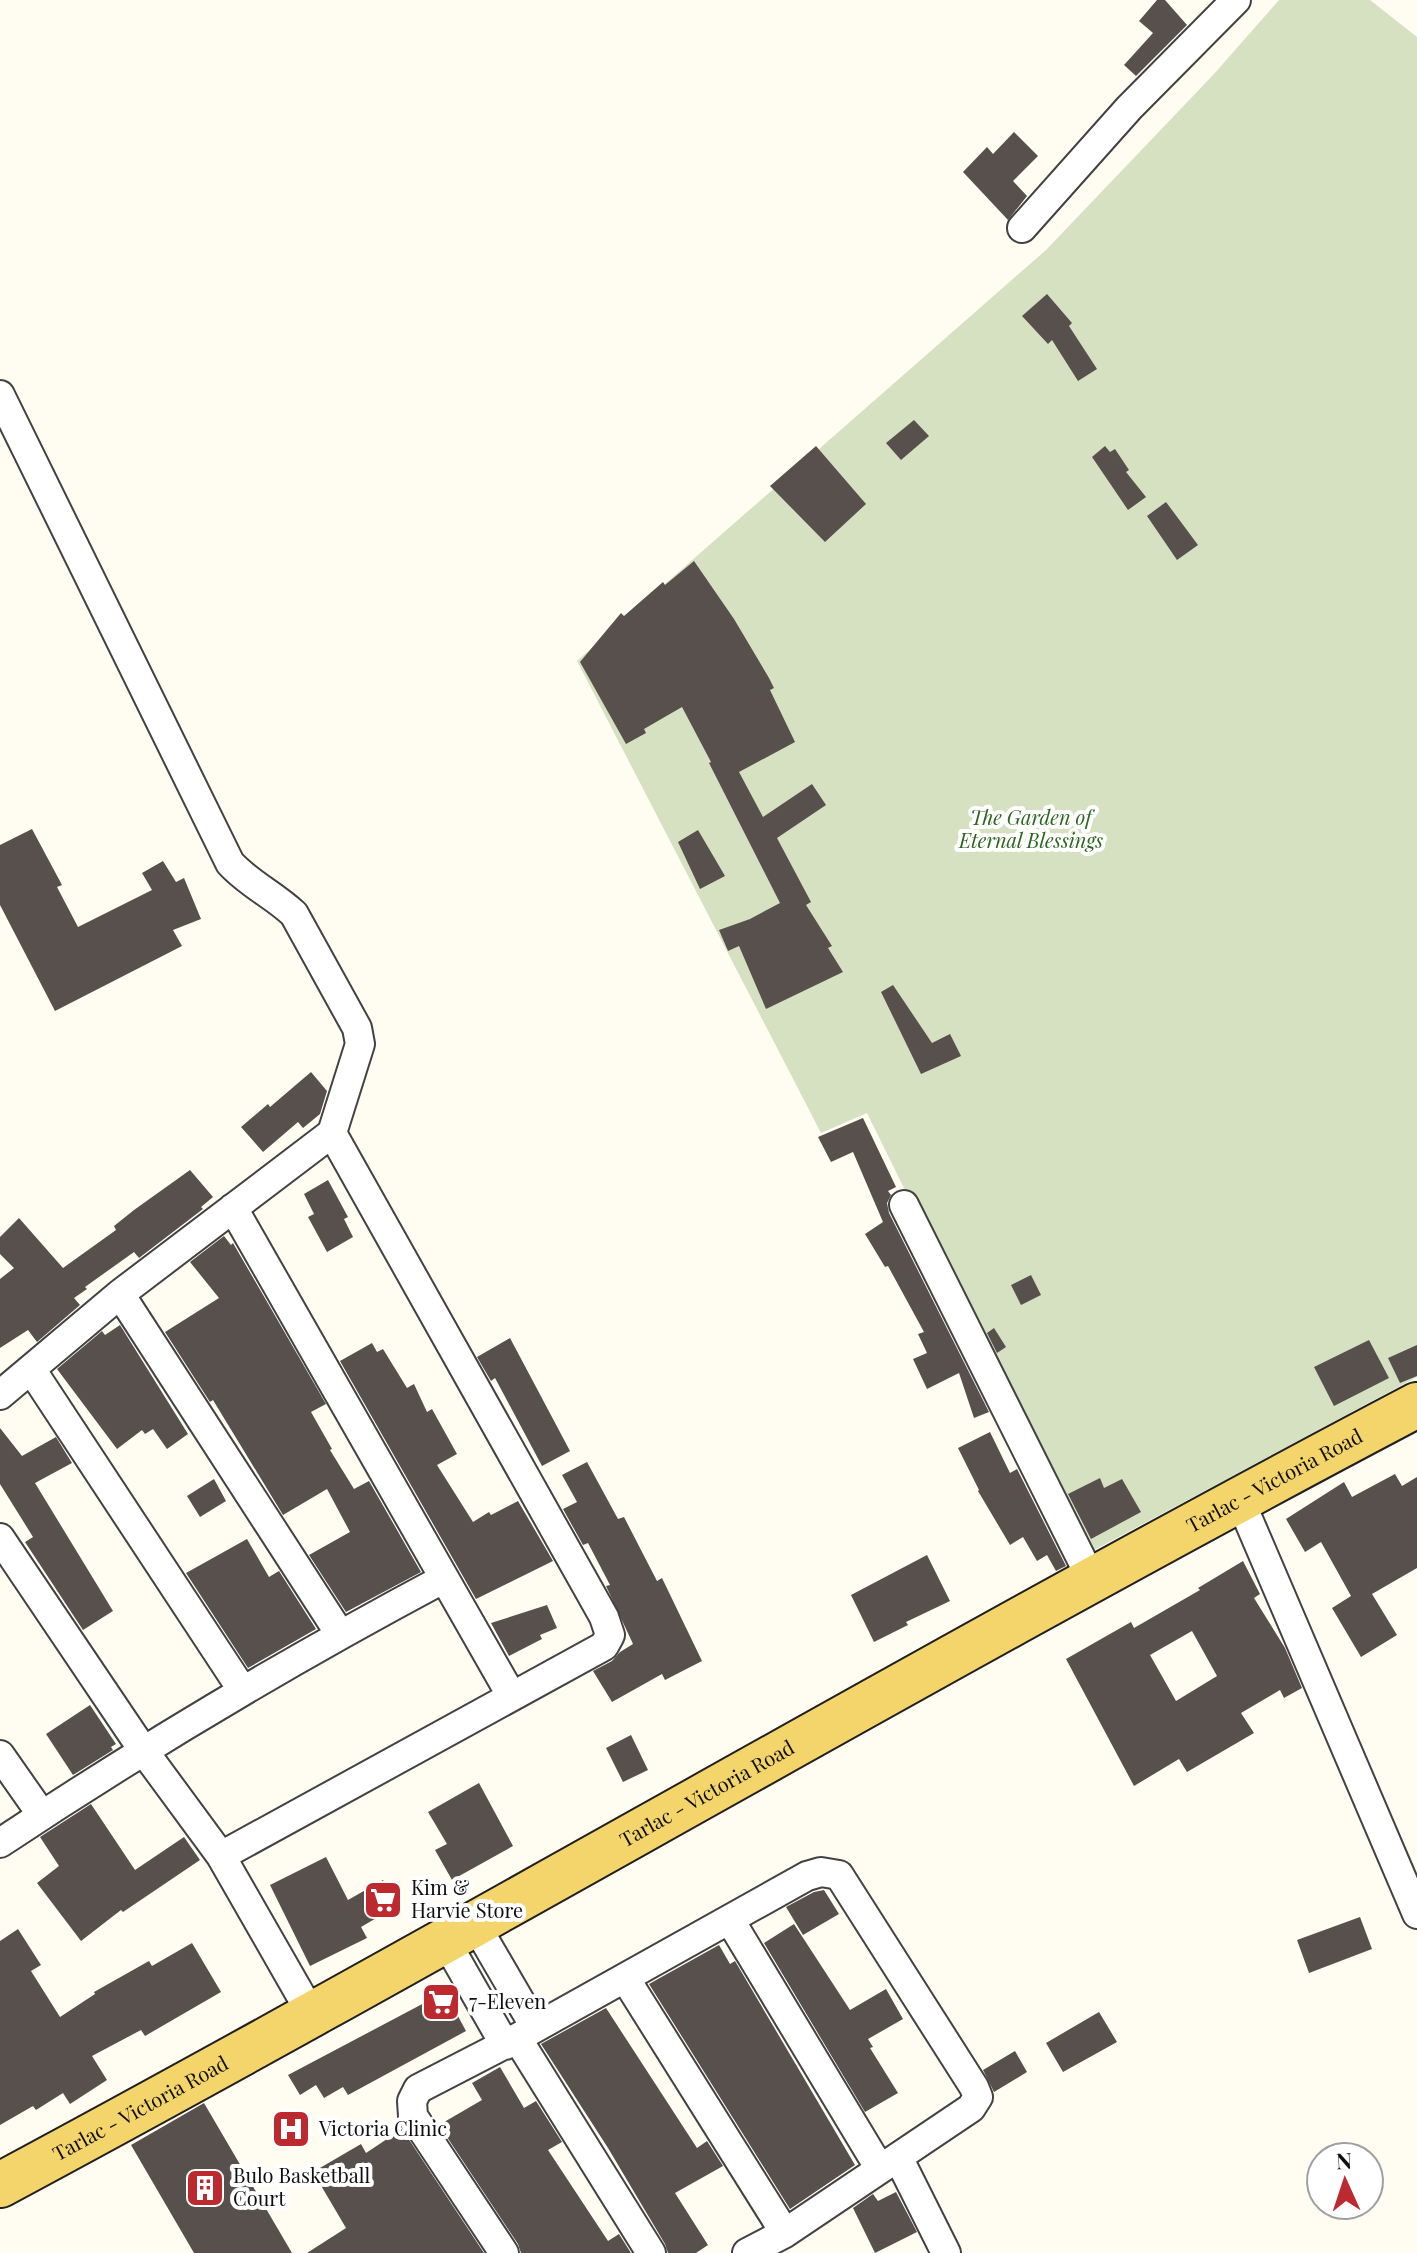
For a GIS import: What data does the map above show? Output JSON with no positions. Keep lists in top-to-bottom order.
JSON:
{
  "streets": {
    "main road": ["Tarlac - Victoria Road"]
  },
  "parks": ["The Garden of Eternal Blessings"],
  "places": {
    "supermarket": ["Kim & Harvie Store", "7-Eleven"],
    "hospital": ["Victoria Clinic"],
    "building": ["Bulo Basketball Court"]
  },
  "north": "top"
}
